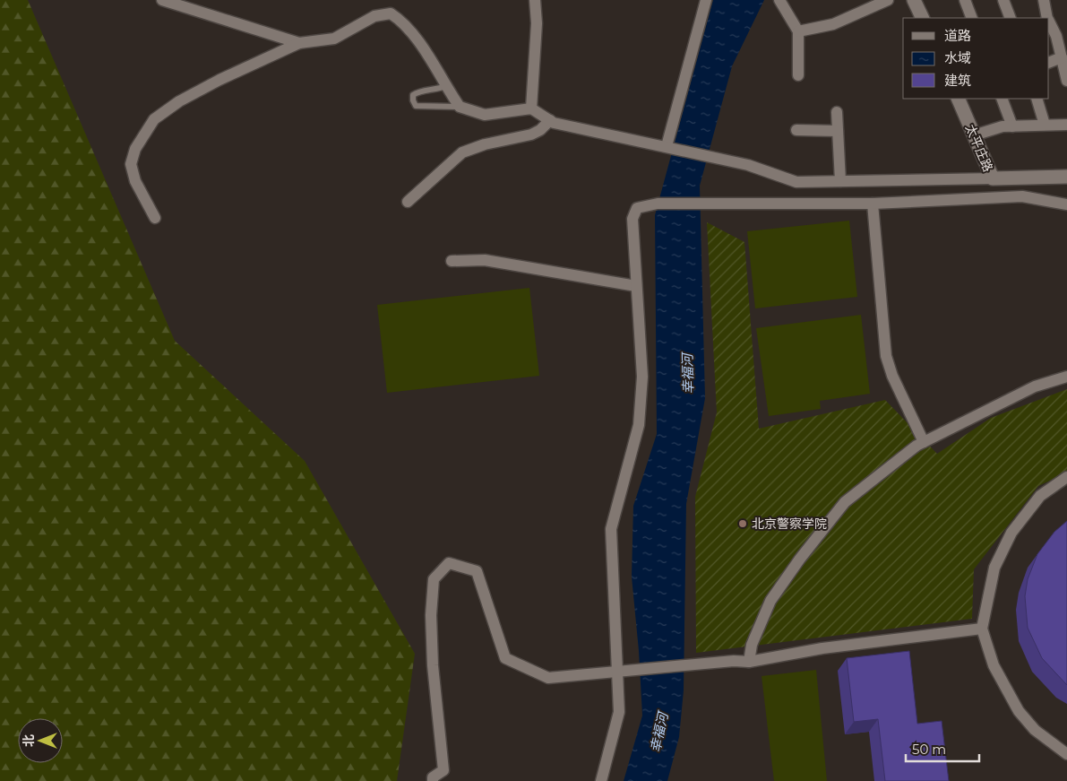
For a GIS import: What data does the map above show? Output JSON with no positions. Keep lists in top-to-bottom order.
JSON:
{
  "streets": {
    "street": ["太平庄路"]
  },
  "water": ["幸福河"],
  "places": ["北京警察学院"],
  "legend": ["道路", "水域", "建筑"],
  "scale_bar": "50 m",
  "north": "left"
}
